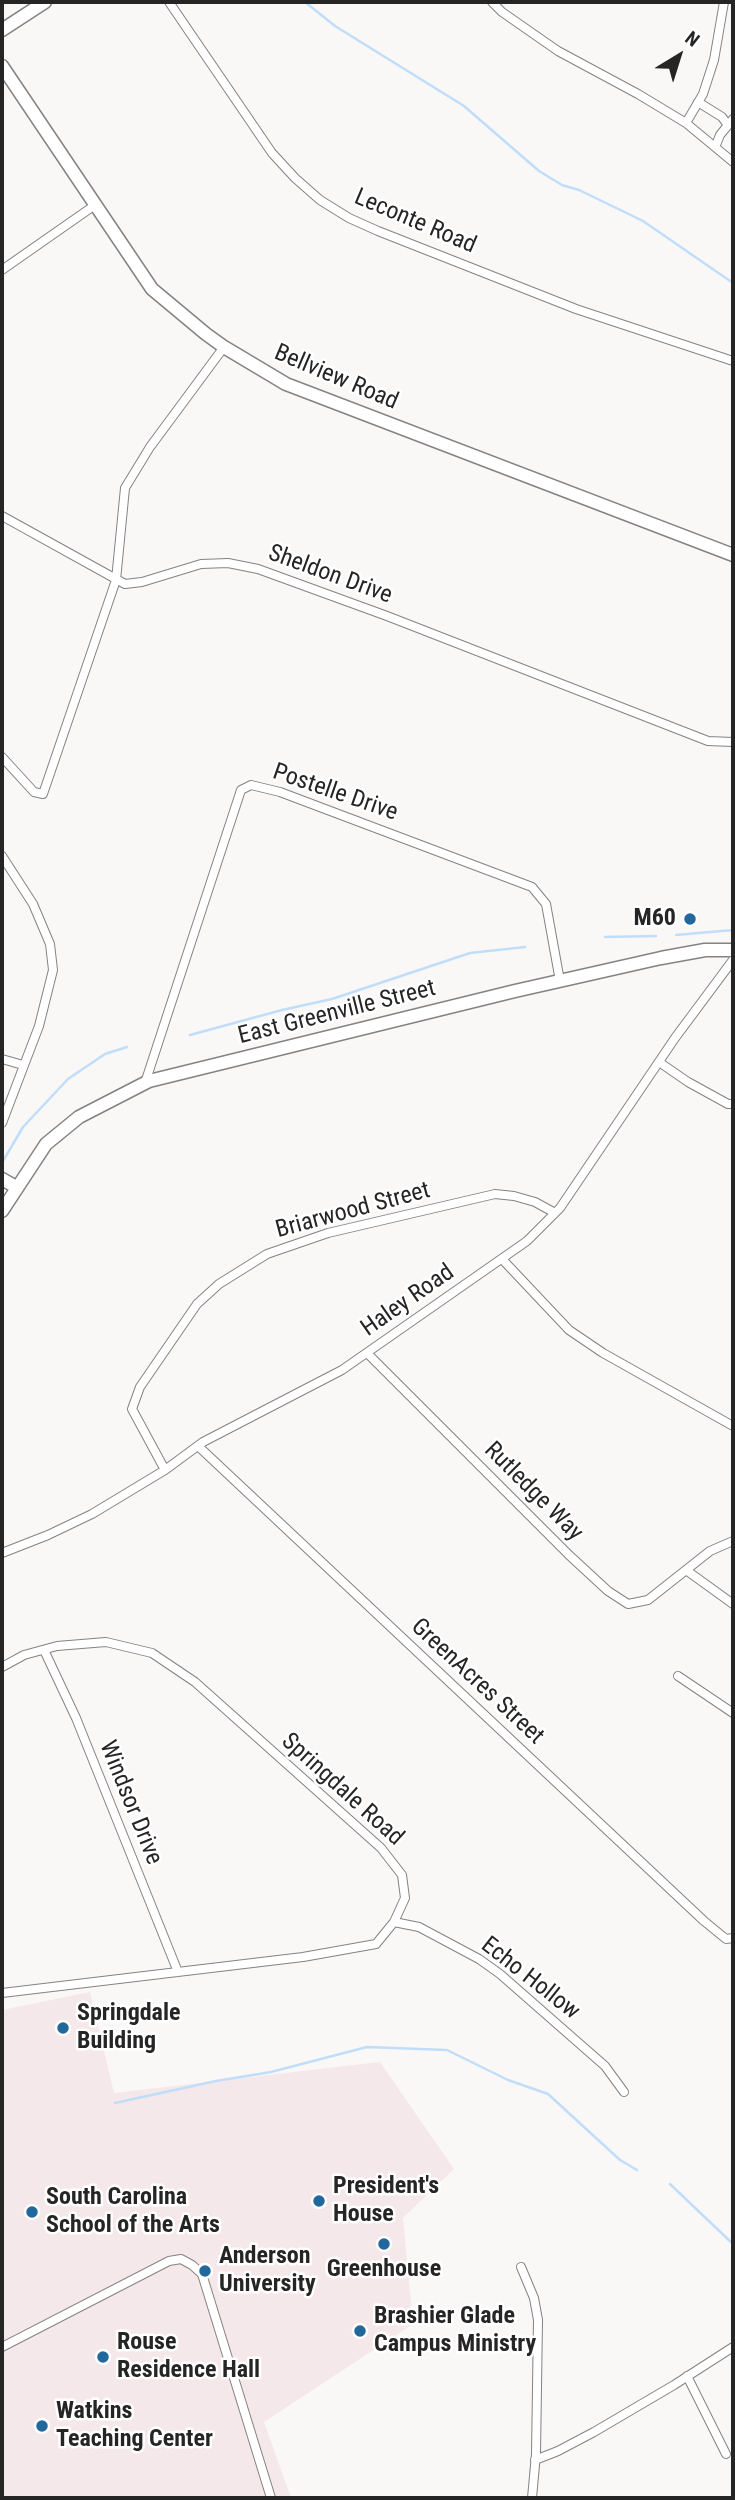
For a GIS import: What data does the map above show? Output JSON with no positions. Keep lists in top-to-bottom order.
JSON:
{
  "streets": {
    "street": [
      "Leconte Road",
      "Bellview Road",
      "Sheldon Drive",
      "Postelle Drive",
      "East Greenville Street",
      "Briarwood Street",
      "Haley Road",
      "Rutledge Way",
      "GreenAcres Street",
      "Springdale Road",
      "Windsor Drive",
      "Echo Hollow"
    ]
  },
  "crossings": [
    ["Postelle Drive", "East Greenville Street"],
    ["Briarwood Street", "Haley Road"],
    ["Haley Road", "Rutledge Way"],
    ["Haley Road", "GreenAcres Street"],
    ["Springdale Road", "Windsor Drive"],
    ["Springdale Road", "Echo Hollow"]
  ],
  "places": [
    "M60",
    "Springdale Building",
    "President's House",
    "South Carolina School of the Arts",
    "Greenhouse",
    "Anderson University",
    "Brashier Glade Campus Ministry",
    "Rouse Residence Hall",
    "Watkins Teaching Center"
  ],
  "north": "top right"
}
